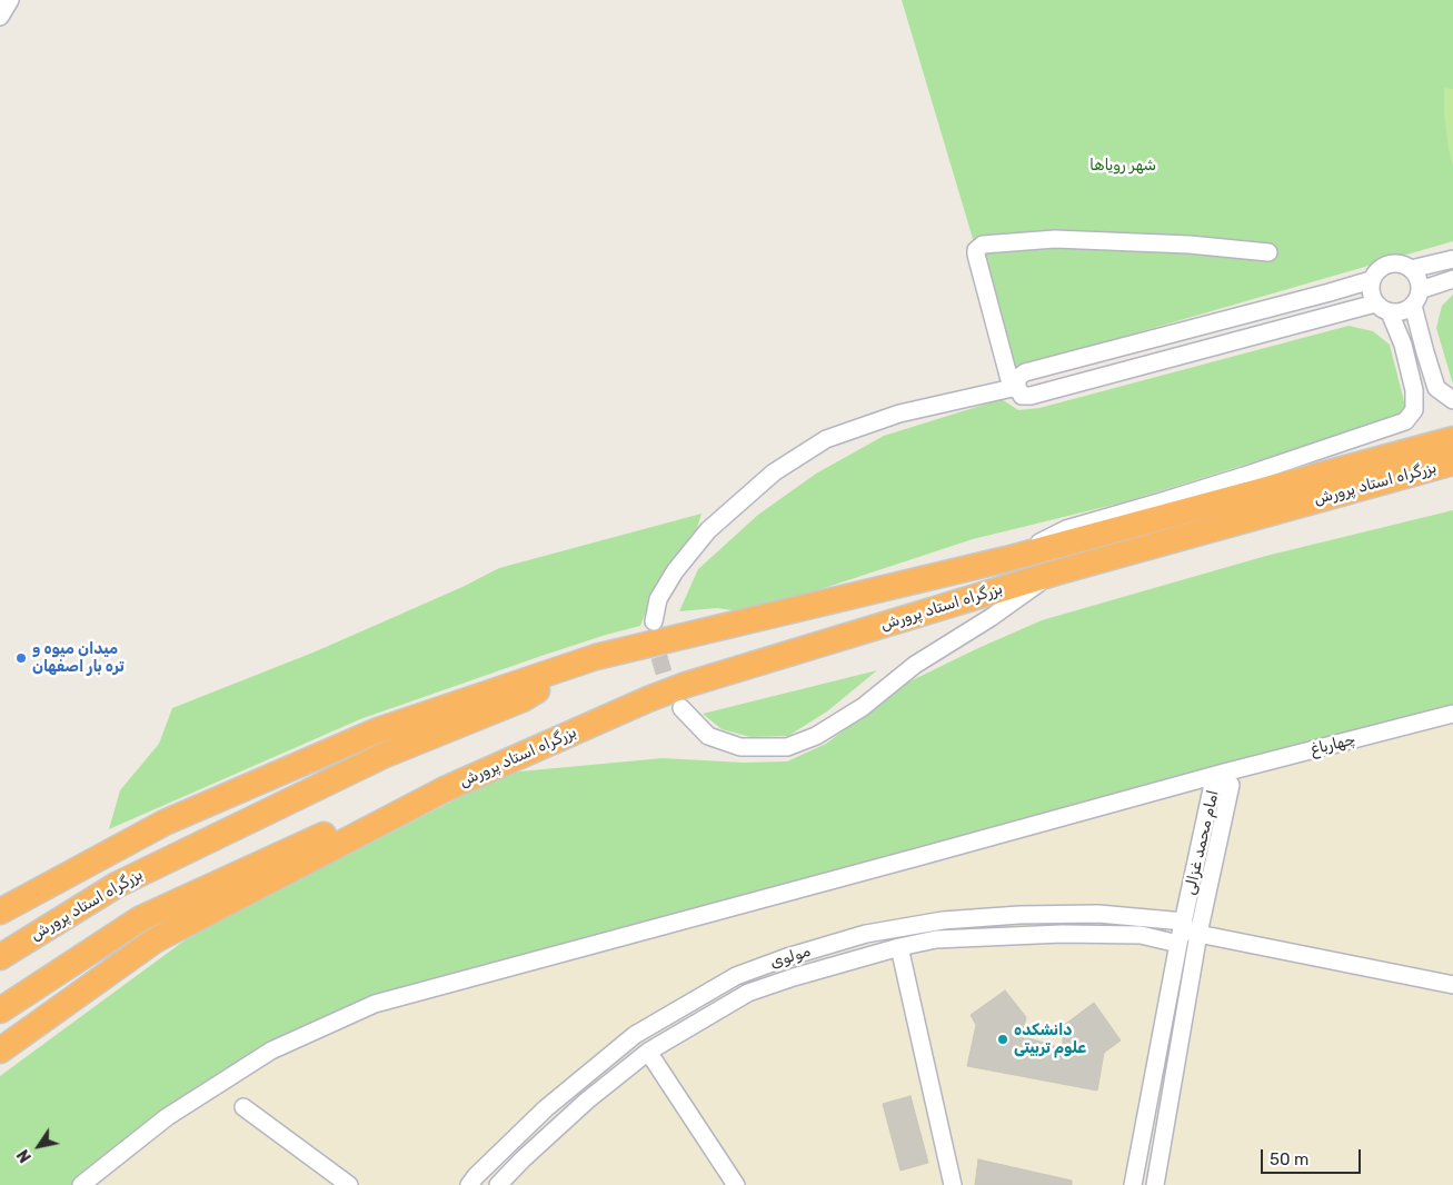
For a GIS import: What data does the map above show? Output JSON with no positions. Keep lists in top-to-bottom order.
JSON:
{
  "streets": {
    "highway": ["بزرگراه استاد پرورش"],
    "street": ["چهارباغ", "امام محمد غزالی", "مولوی"]
  },
  "crossings": [
    ["چهارباغ", "امام محمد غزالی"],
    ["امام محمد غزالی", "مولوی"]
  ],
  "parks": ["شهر رویاها"],
  "places": ["میدان میوه و تره بار اصفهان", "دانشکده علوم تربیتی"],
  "scale_bar": "50 m",
  "north": "bottom left"
}
